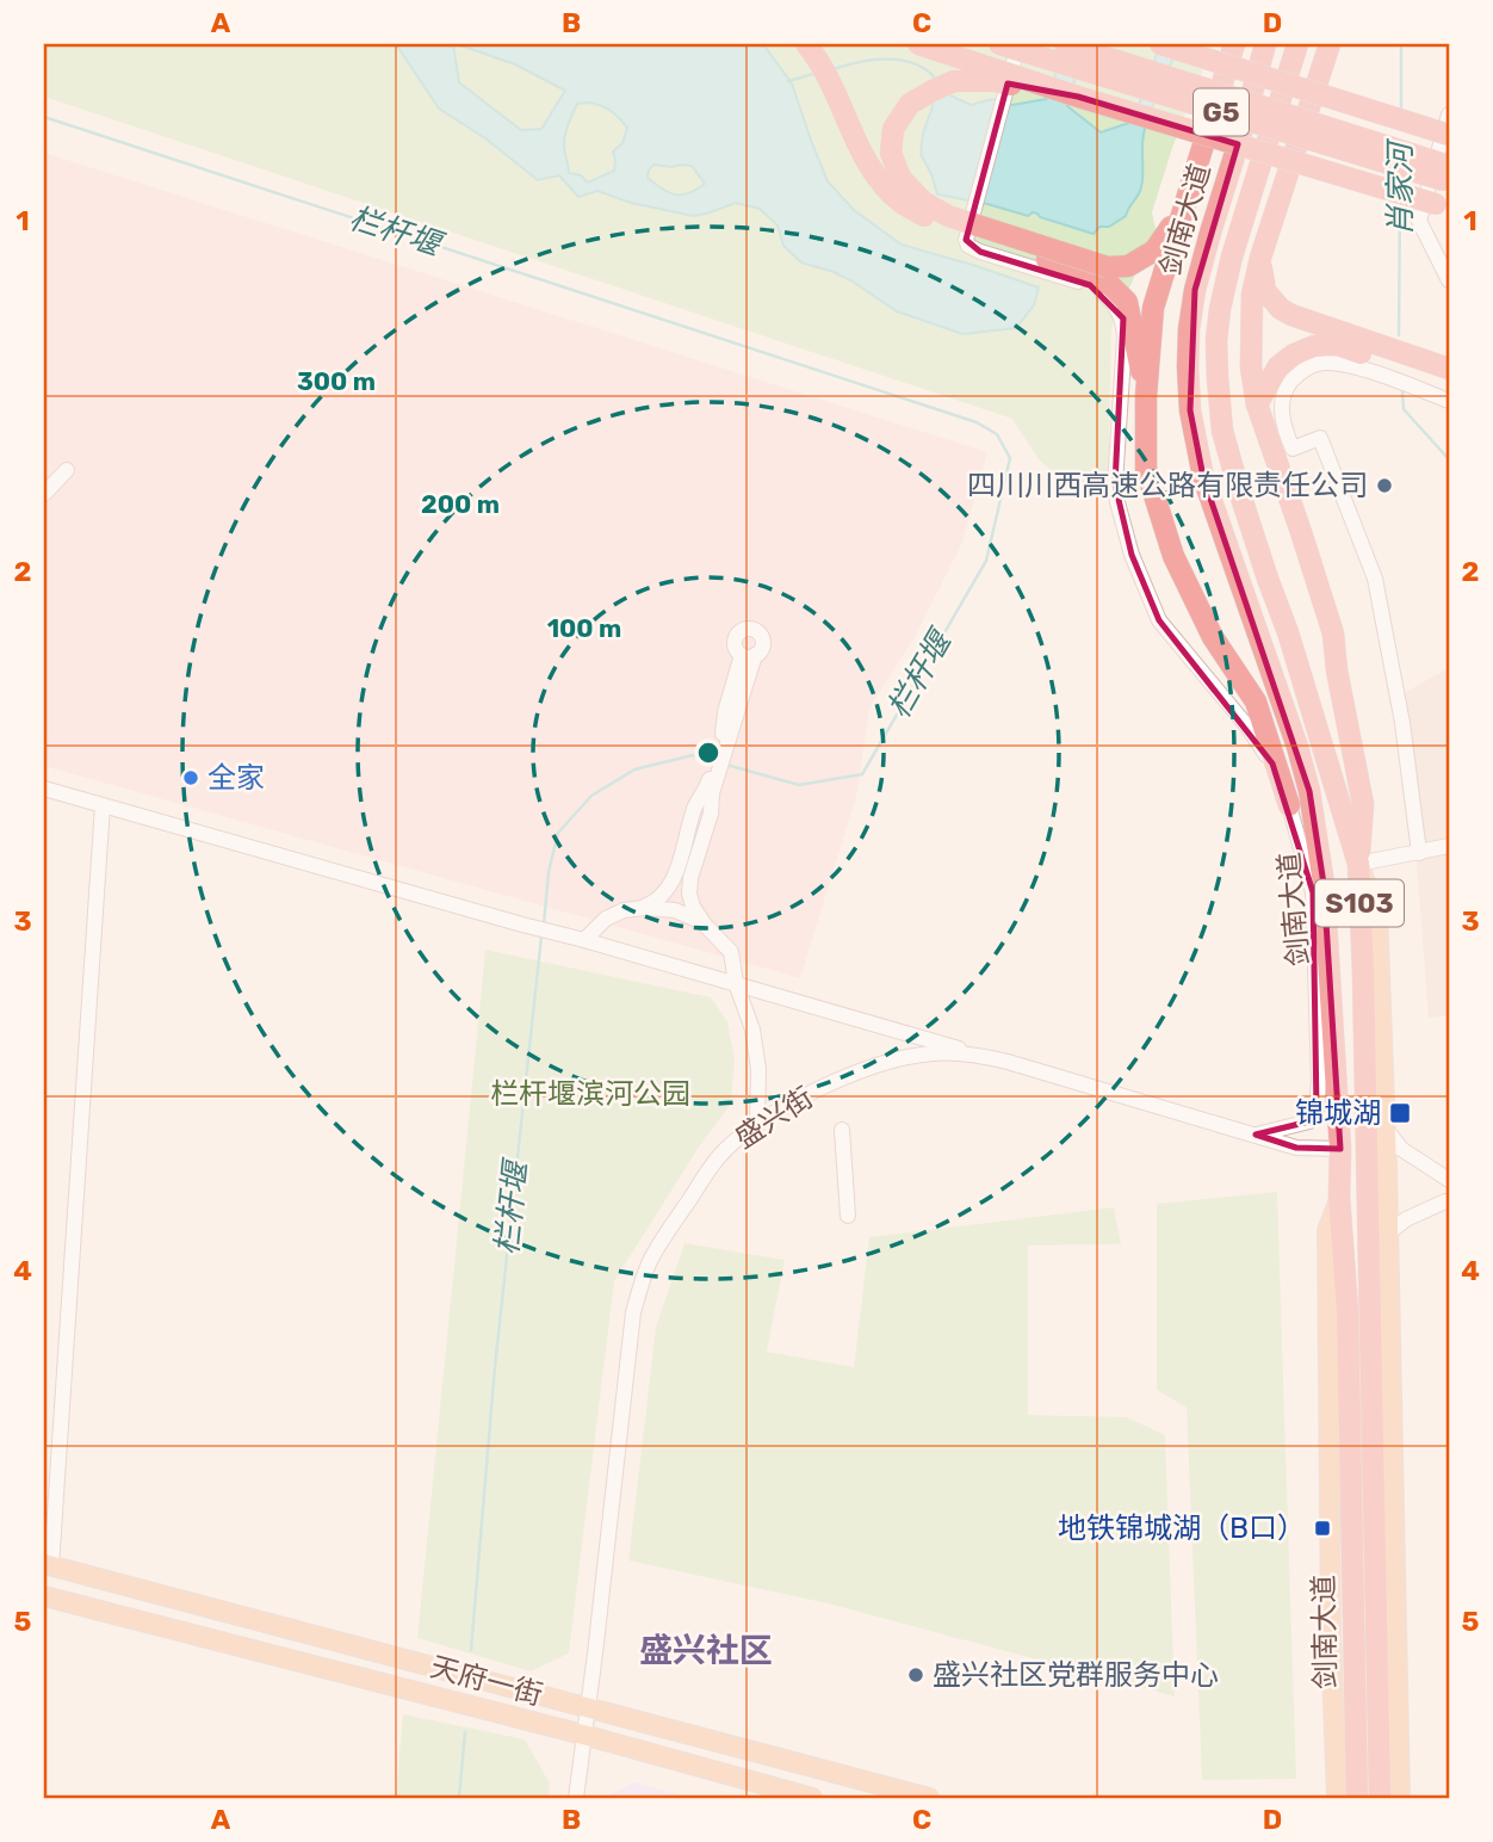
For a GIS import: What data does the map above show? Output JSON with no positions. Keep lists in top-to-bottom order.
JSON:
{
  "streets": {
    "highway": ["G5", "剑南大道", "S103"],
    "main road": ["天府一街"],
    "street": ["盛兴街"]
  },
  "crossings": [
    ["剑南大道", "盛兴街"],
    ["盛兴街", "天府一街"]
  ],
  "districts": ["盛兴社区"],
  "water": ["肖家河", "栏杆堰"],
  "parks": ["栏杆堰滨河公园"],
  "places": {
    "other": ["四川川西高速公路有限责任公司", "全家", "盛兴社区党群服务中心"],
    "transit": ["锦城湖", "地铁锦城湖（B口）"]
  },
  "grid": {
    "columns": [
      "A",
      "B",
      "C",
      "D"
    ],
    "rows": [
      "1",
      "2",
      "3",
      "4",
      "5"
    ]
  },
  "rings": ["300 m", "200 m", "100 m"]
}
